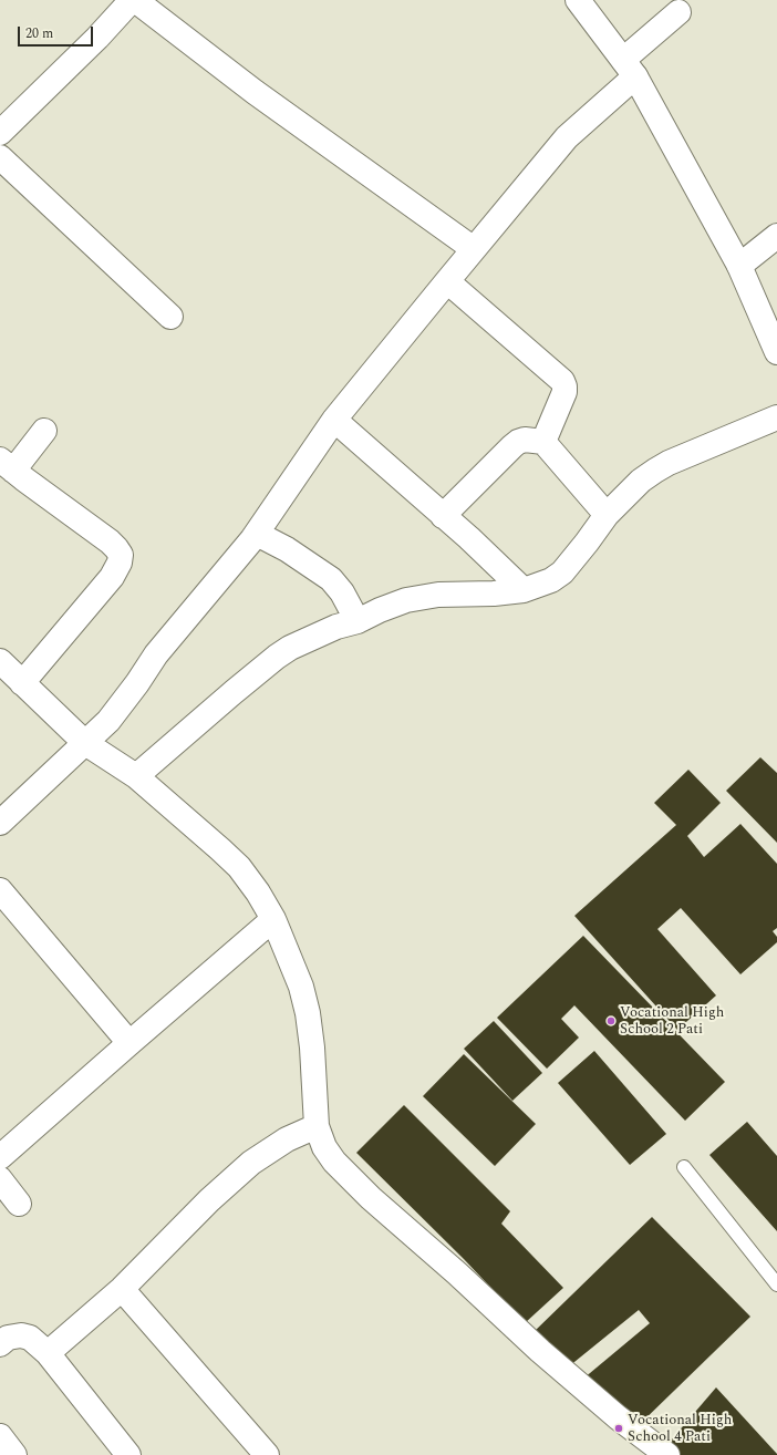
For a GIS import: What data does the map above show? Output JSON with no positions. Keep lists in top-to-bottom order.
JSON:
{
  "places": ["Vocational High School 2 Pati", "Vocational High School 4 Pati"],
  "scale_bar": "20 m"
}
